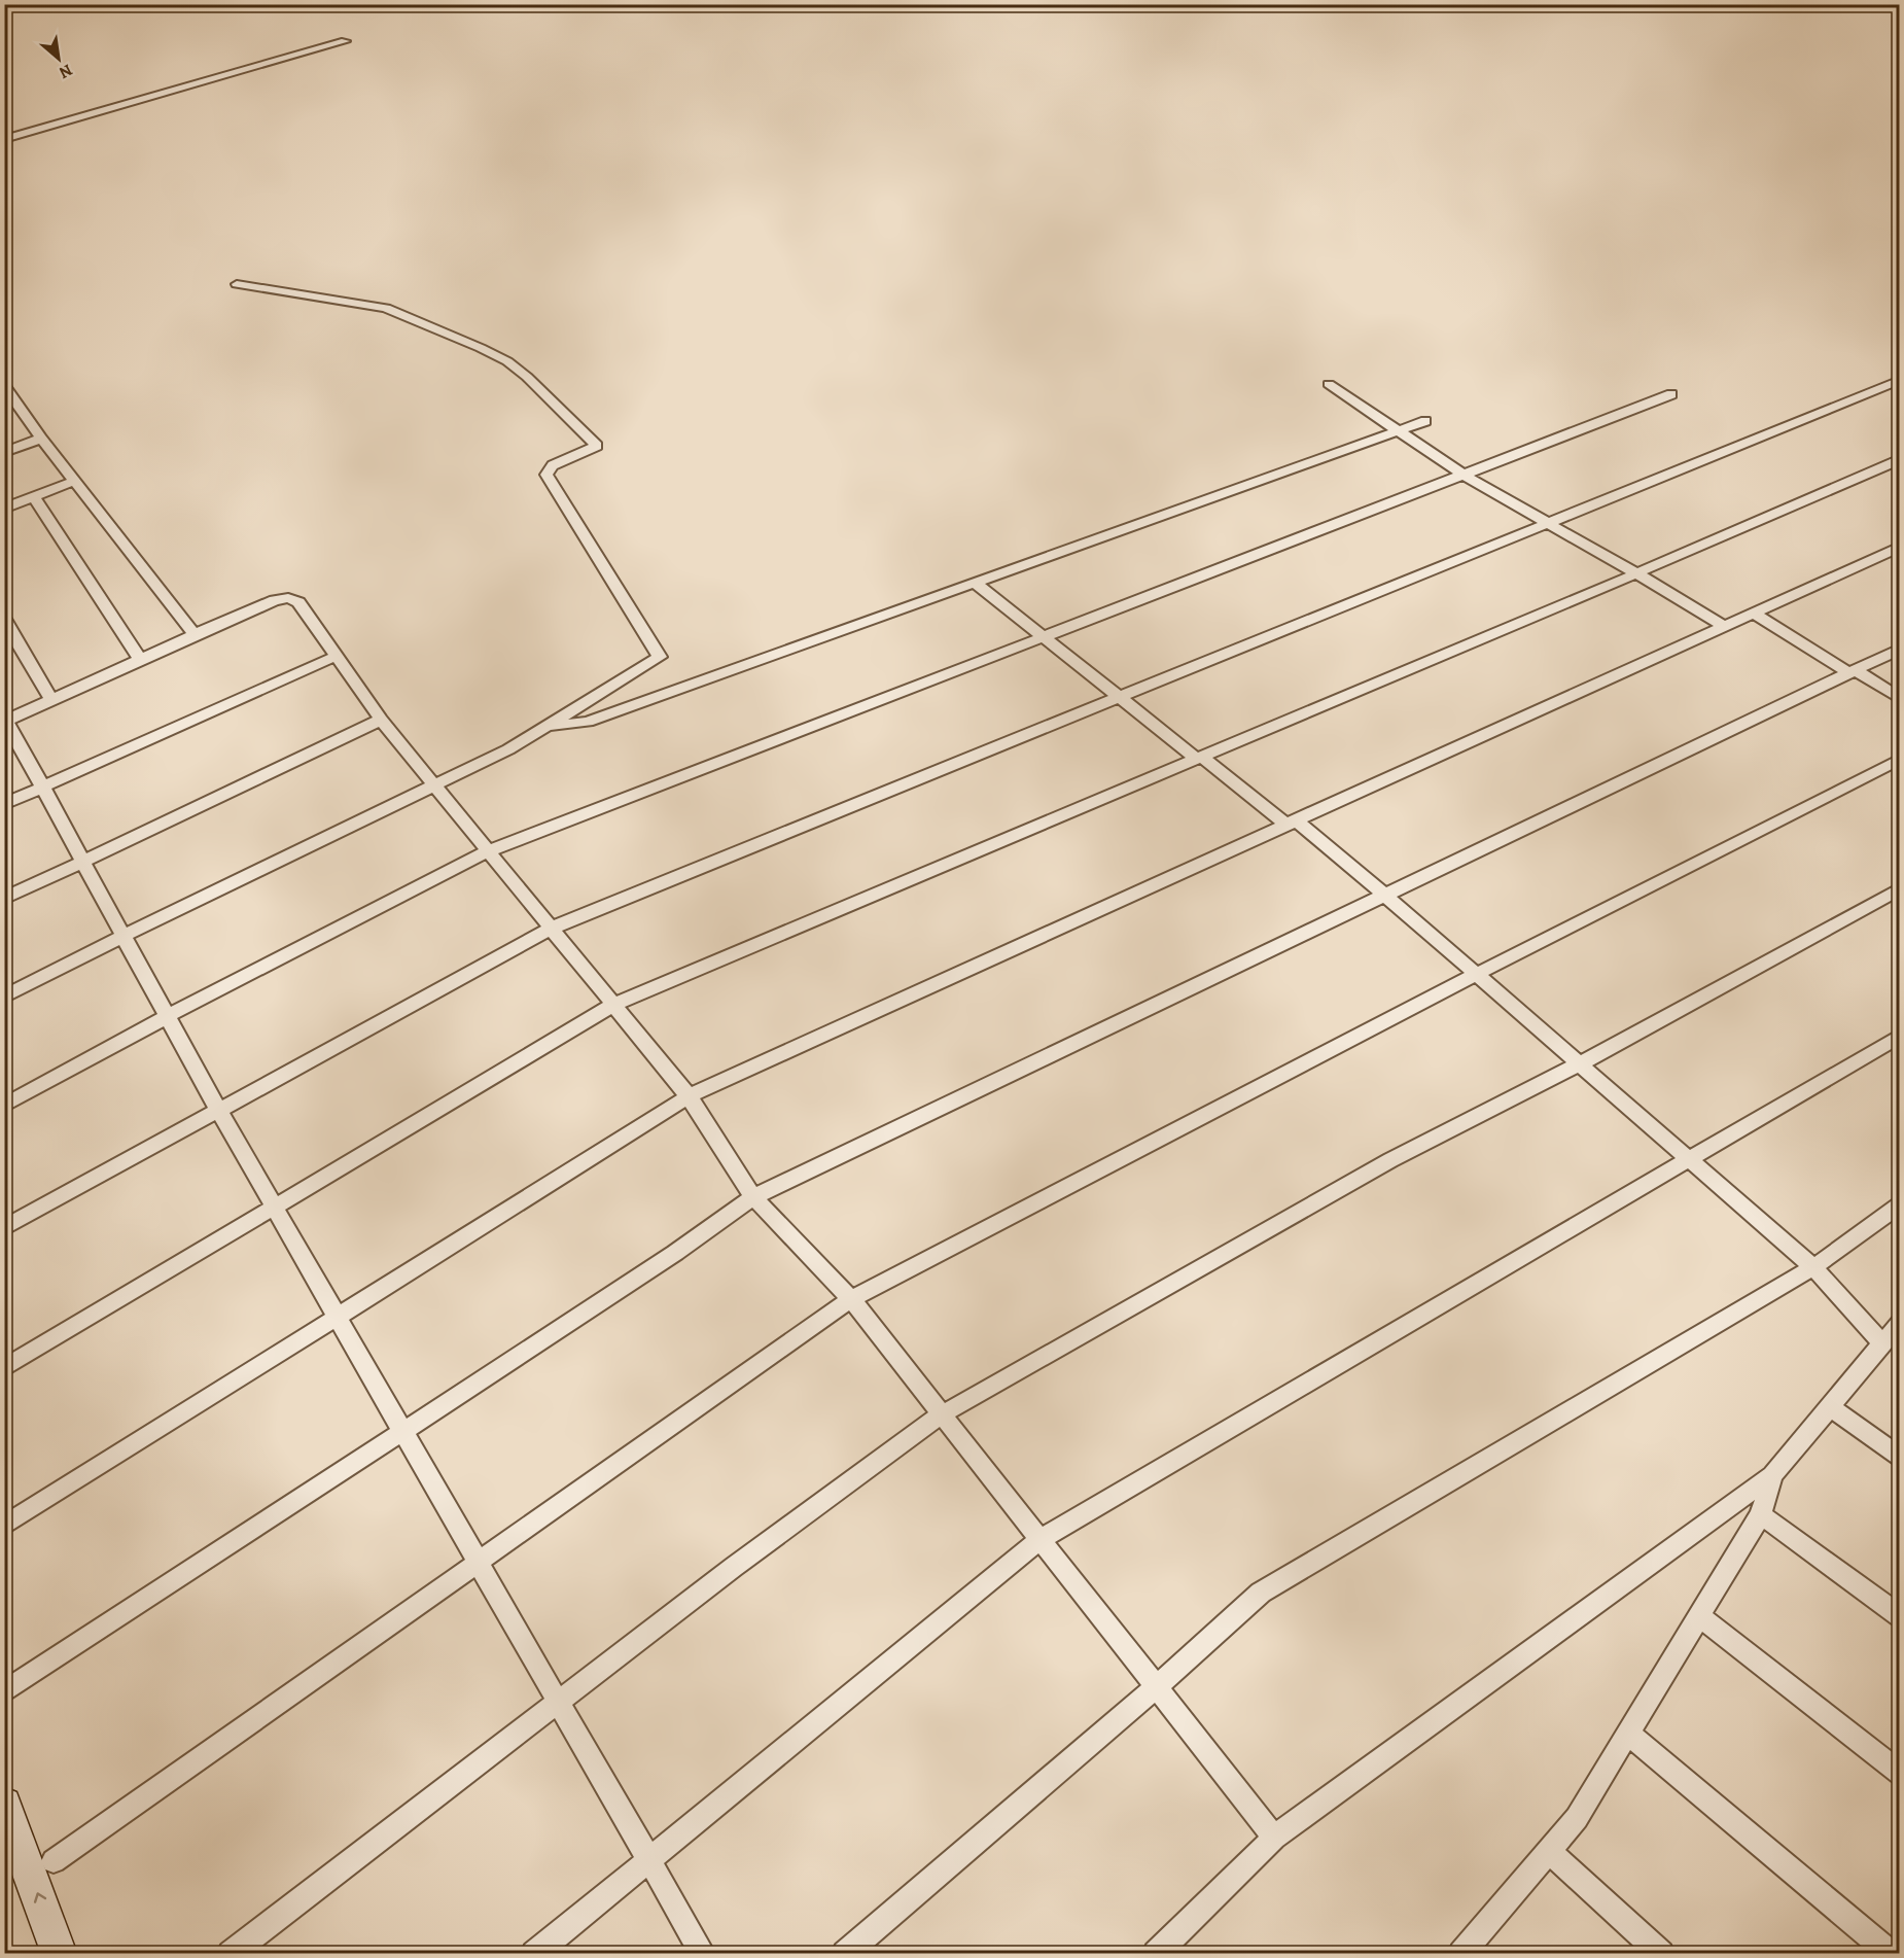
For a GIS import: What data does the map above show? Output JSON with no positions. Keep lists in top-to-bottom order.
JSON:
{
  "north": "bottom right"
}
